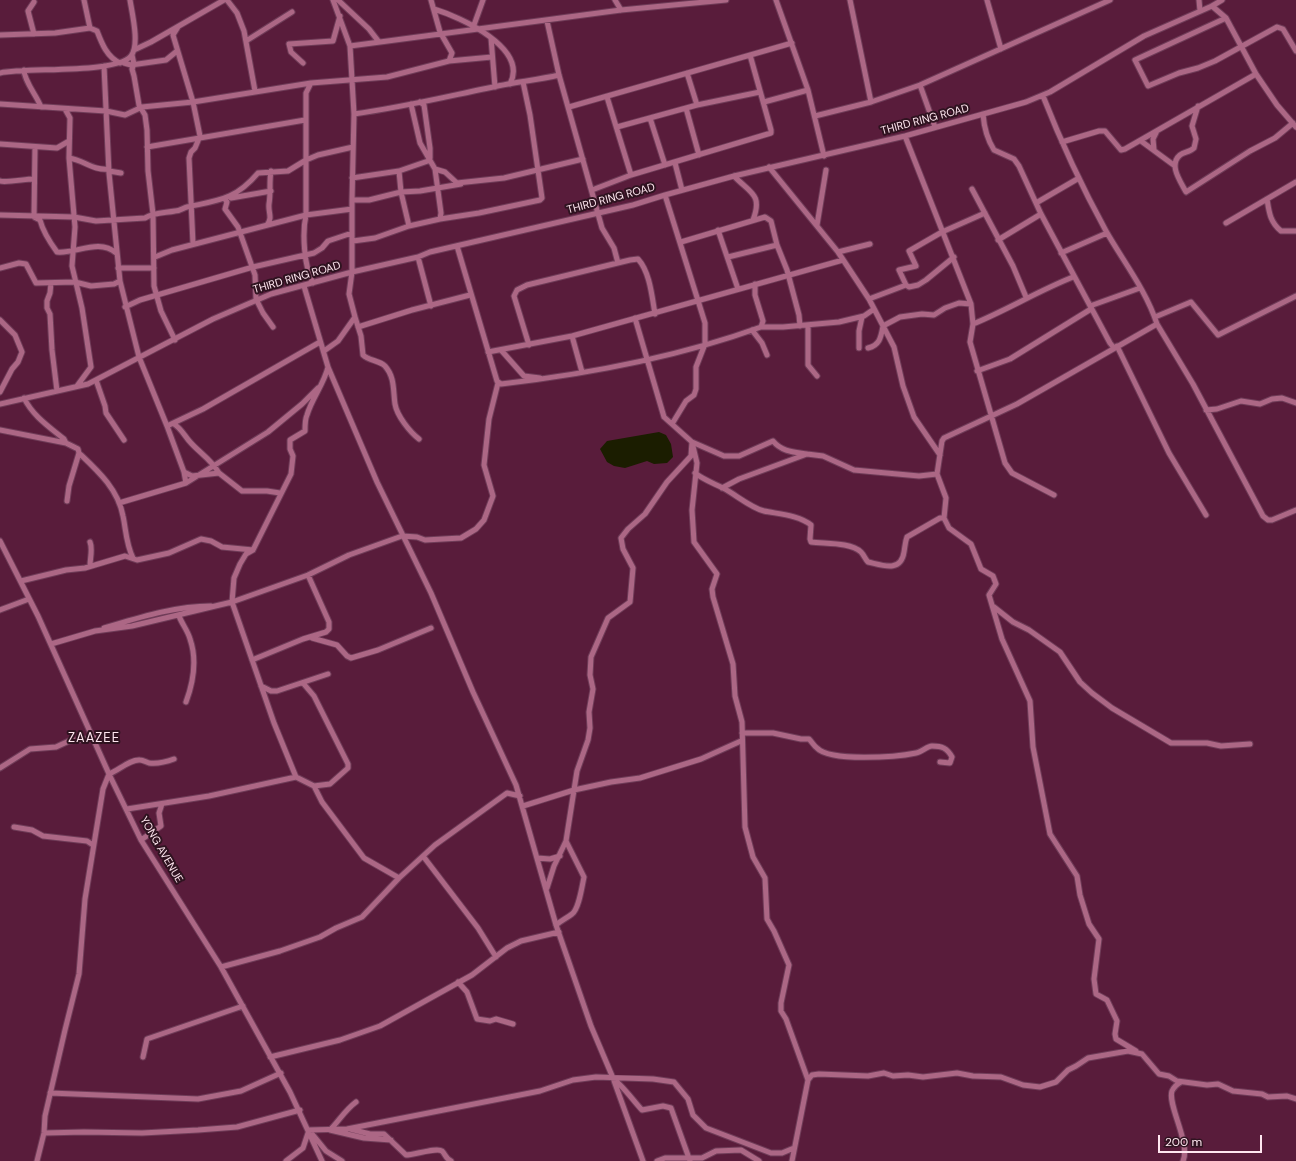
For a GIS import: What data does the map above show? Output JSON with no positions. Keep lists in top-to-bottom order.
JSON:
{
  "streets": {
    "street": ["THIRD RING ROAD", "YONG AVENUE"]
  },
  "districts": ["ZAAZEE"],
  "scale_bar": "200 m"
}
